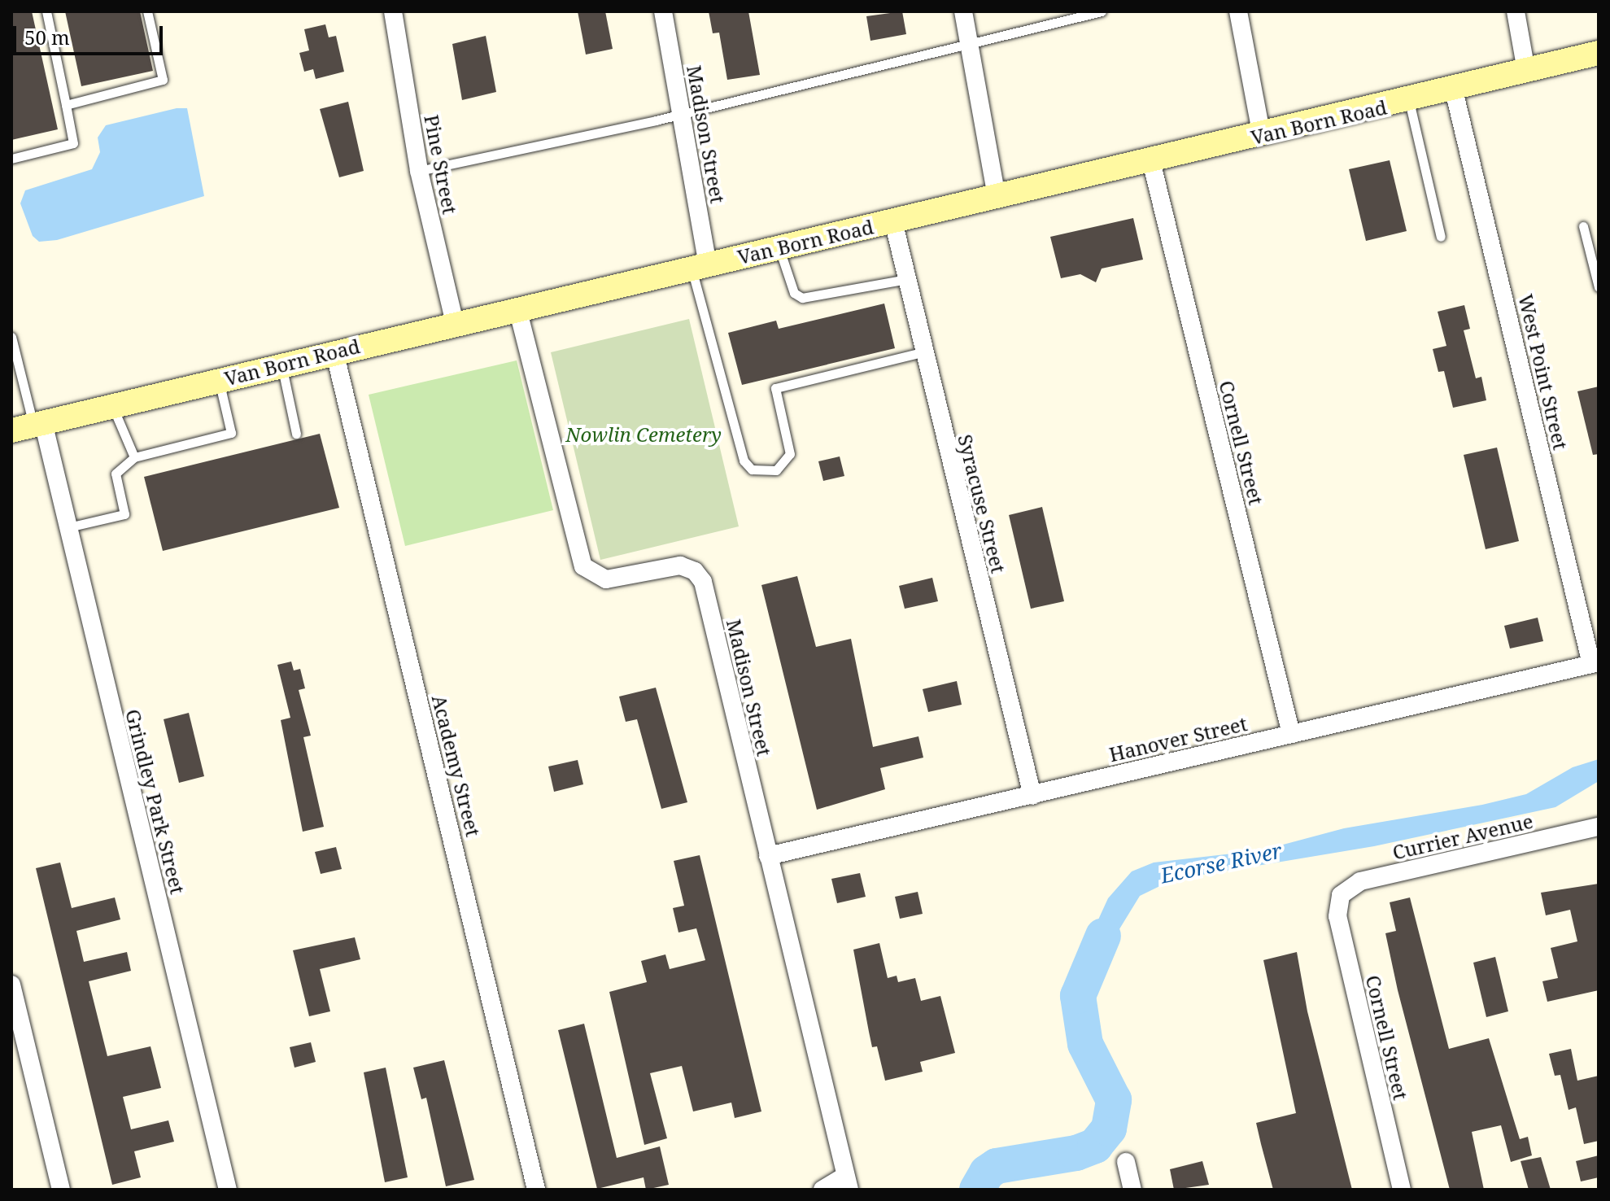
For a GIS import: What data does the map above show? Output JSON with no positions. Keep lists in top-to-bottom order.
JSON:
{
  "streets": {
    "main road": ["Van Born Road"],
    "street": [
      "Madison Street",
      "Pine Street",
      "West Point Street",
      "Cornell Street",
      "Syracuse Street",
      "Hanover Street",
      "Academy Street",
      "Grindley Park Street",
      "Currier Avenue"
    ]
  },
  "crossings": [
    ["Van Born Road", "Madison Street"],
    ["Van Born Road", "Pine Street"],
    ["Van Born Road", "West Point Street"],
    ["Van Born Road", "Cornell Street"],
    ["Van Born Road", "Syracuse Street"],
    ["Van Born Road", "Academy Street"],
    ["Van Born Road", "Grindley Park Street"],
    ["Madison Street", "Hanover Street"],
    ["West Point Street", "Hanover Street"],
    ["Cornell Street", "Hanover Street"],
    ["Cornell Street", "Currier Avenue"],
    ["Syracuse Street", "Hanover Street"]
  ],
  "water": ["Ecorse River"],
  "parks": ["Nowlin Cemetery"],
  "scale_bar": "50 m"
}
